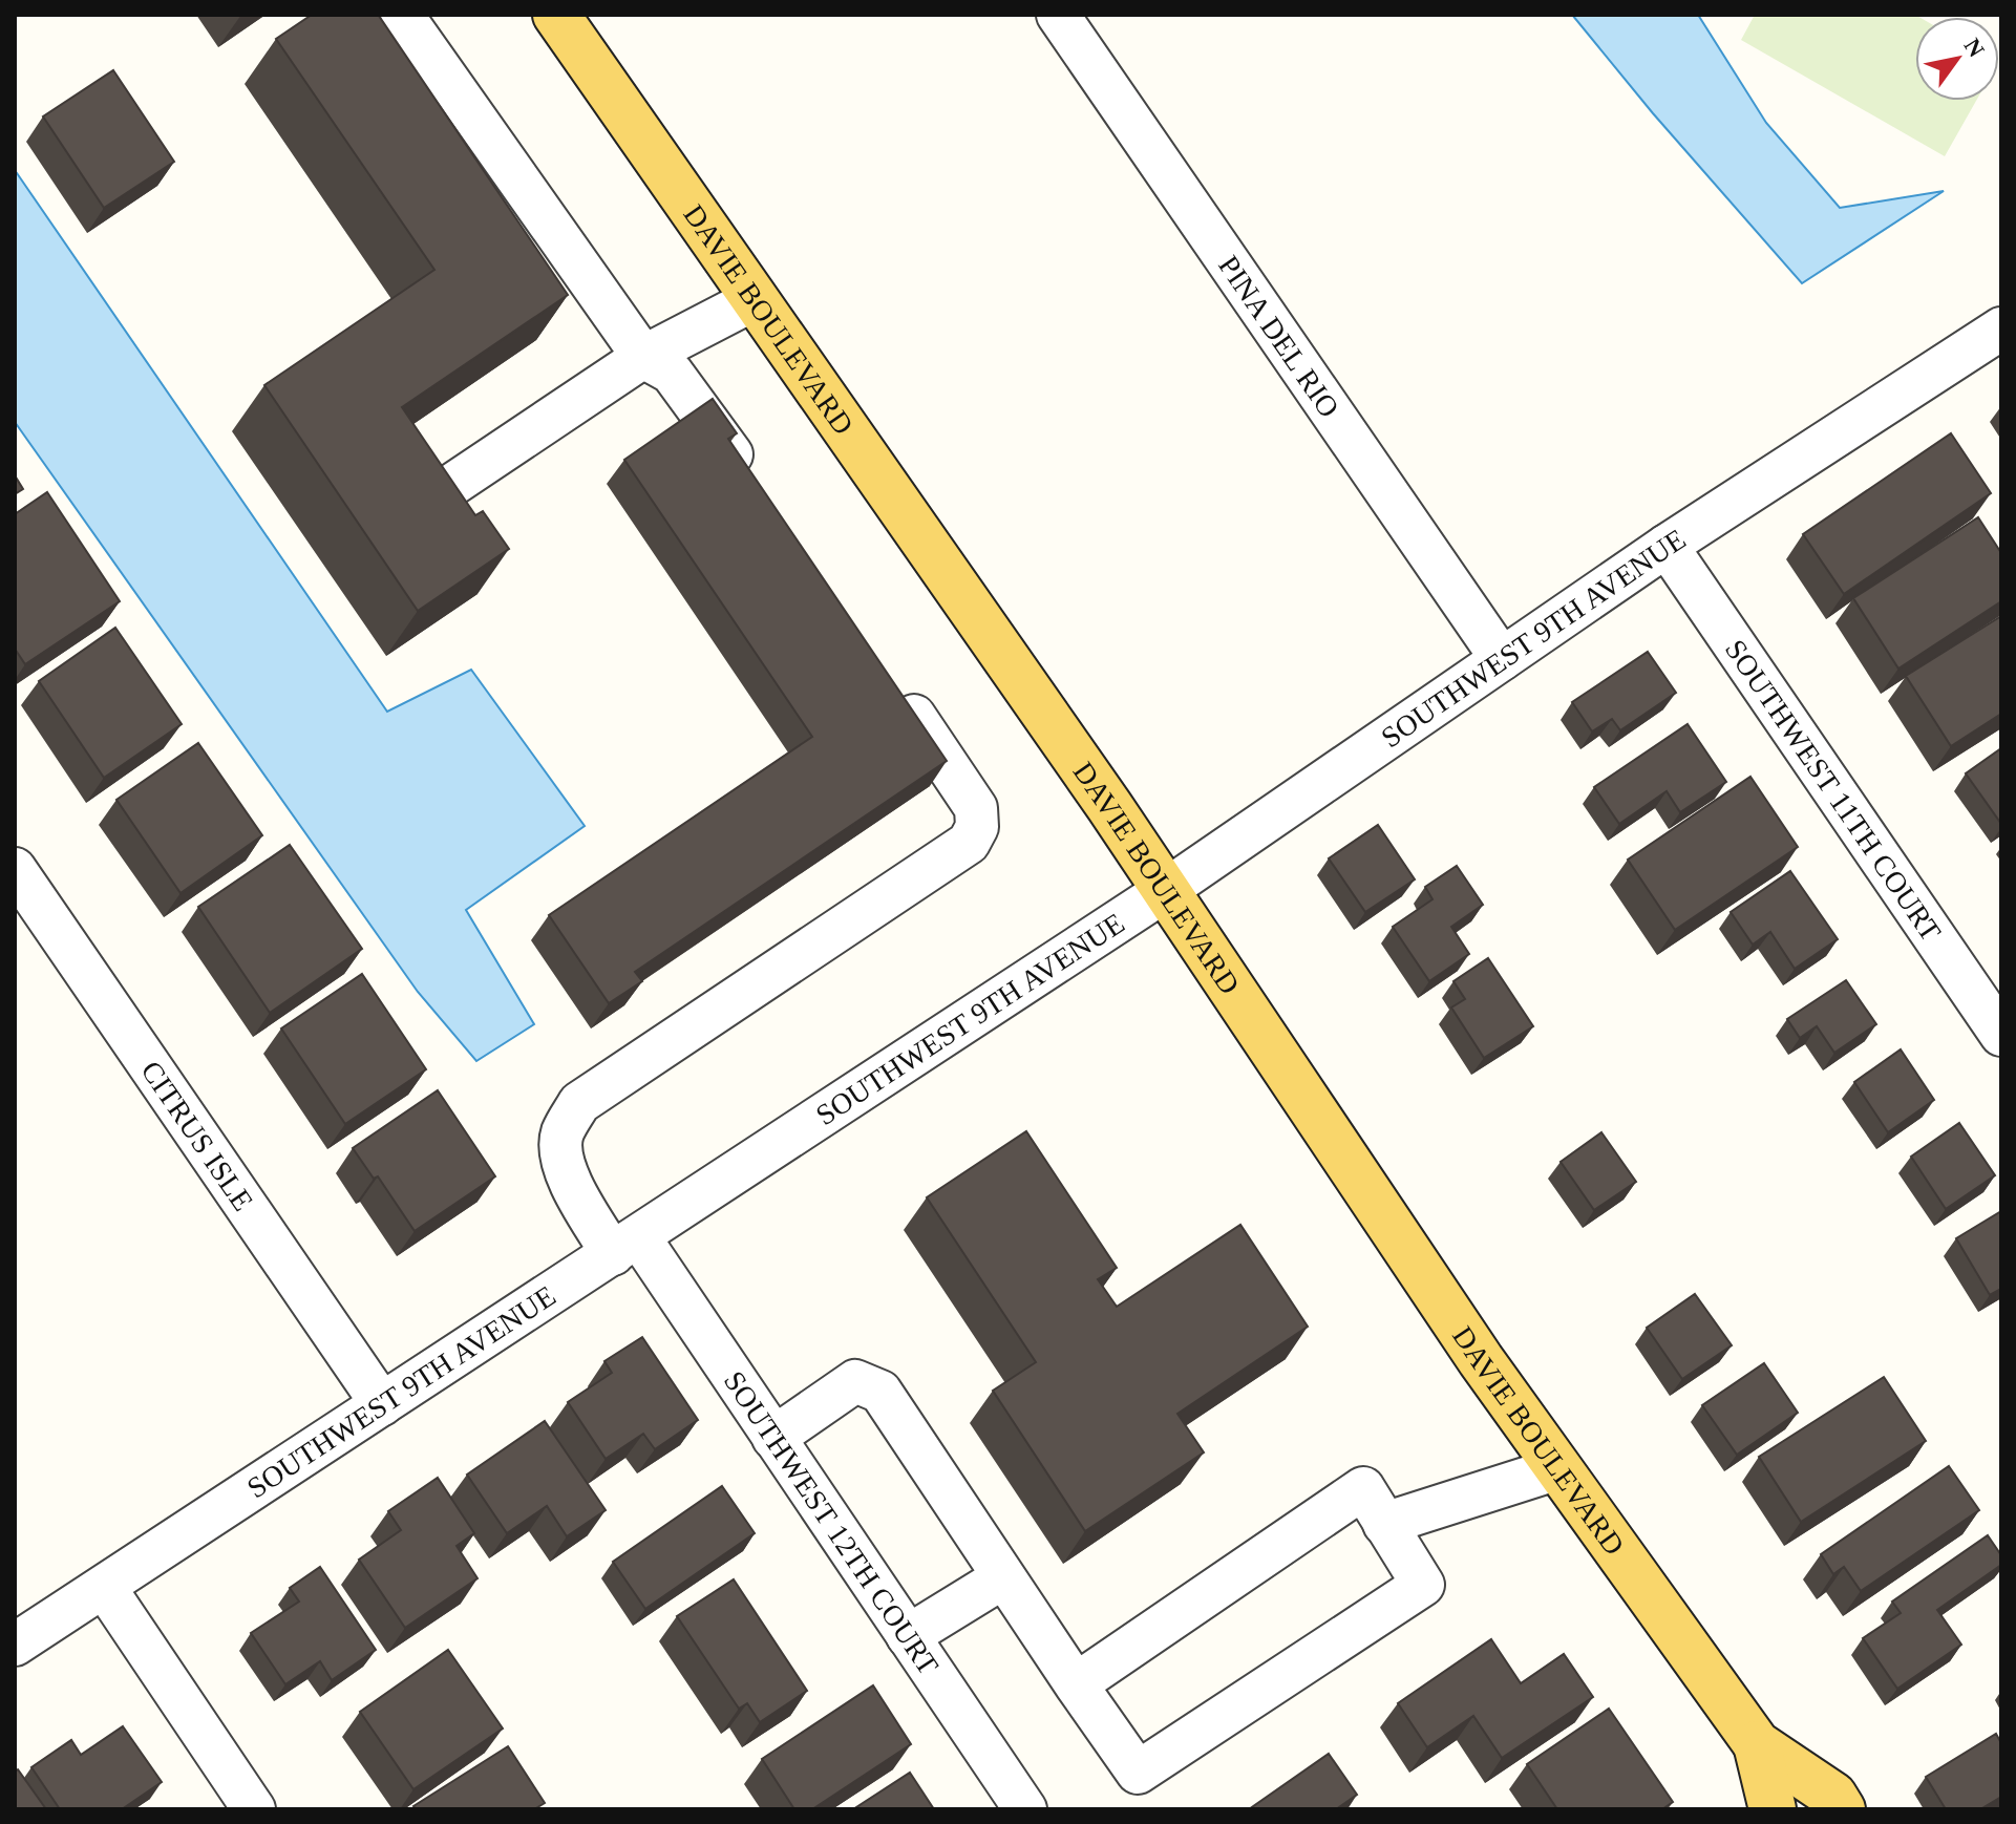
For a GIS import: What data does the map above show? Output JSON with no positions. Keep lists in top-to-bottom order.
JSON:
{
  "streets": {
    "main road": ["DAVIE BOULEVARD"],
    "street": [
      "PINA DEL RIO",
      "SOUTHWEST 9TH AVENUE",
      "SOUTHWEST 11TH COURT",
      "CITRUS ISLE",
      "SOUTHWEST 12TH COURT"
    ]
  },
  "crossings": [
    ["DAVIE BOULEVARD", "SOUTHWEST 9TH AVENUE"],
    ["PINA DEL RIO", "SOUTHWEST 9TH AVENUE"],
    ["SOUTHWEST 9TH AVENUE", "SOUTHWEST 11TH COURT"],
    ["SOUTHWEST 9TH AVENUE", "CITRUS ISLE"],
    ["SOUTHWEST 9TH AVENUE", "SOUTHWEST 12TH COURT"]
  ],
  "north": "top right"
}
